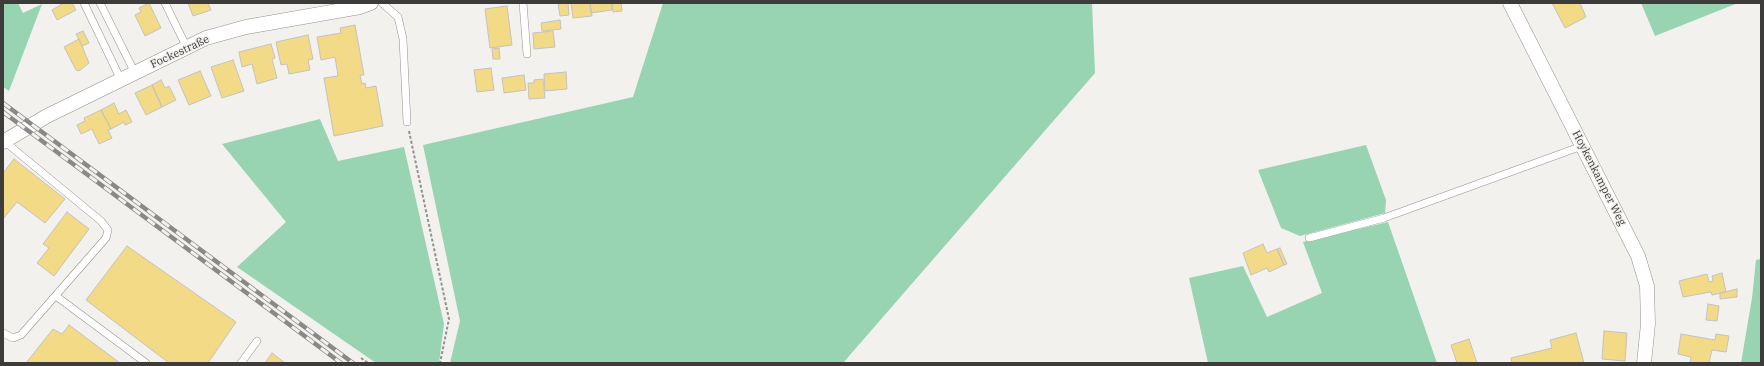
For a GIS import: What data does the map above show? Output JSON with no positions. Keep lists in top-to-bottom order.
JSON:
{
  "streets": {
    "street": ["Fockestraße", "Hoykenkamper Weg"]
  }
}
